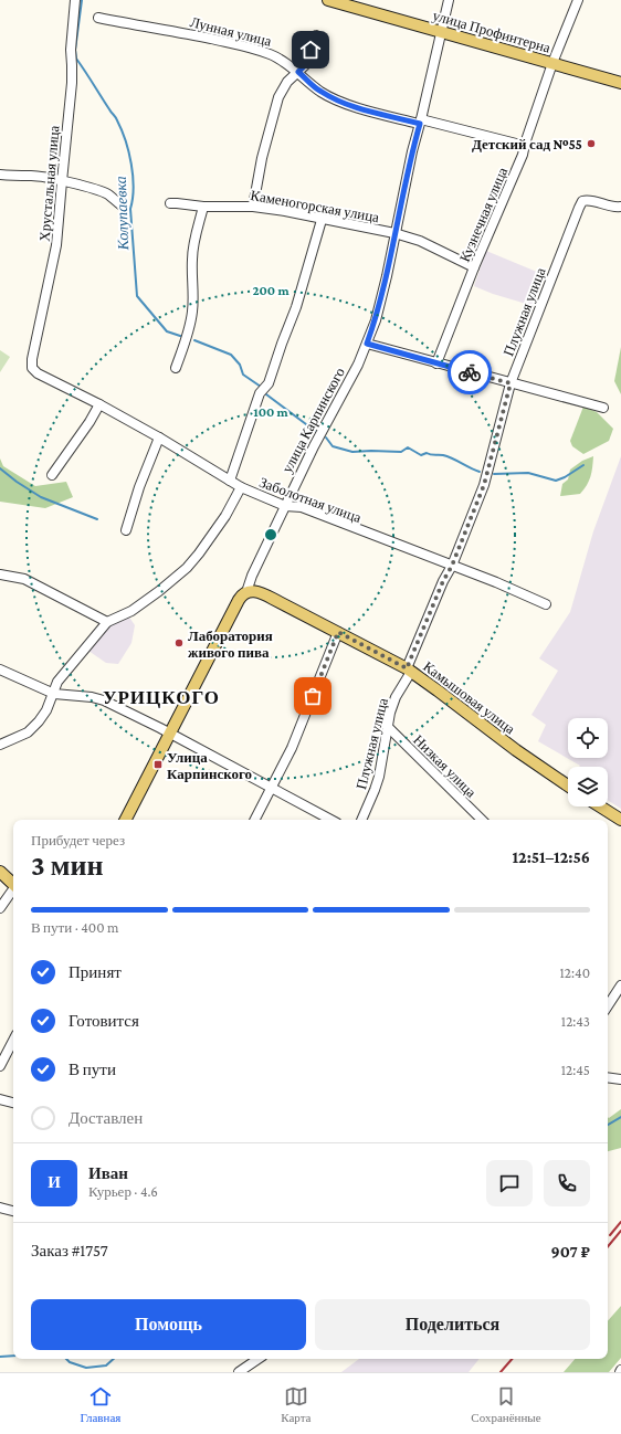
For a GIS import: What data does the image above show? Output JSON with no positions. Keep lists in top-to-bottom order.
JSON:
{
  "streets": {
    "main road": ["улица Профинтерна", "улица Карпинского", "Камышовая улица"],
    "street": [
      "Лунная улица",
      "Хрустальная улица",
      "Каменогорская улица",
      "Кузнечная улица",
      "Плужная улица",
      "Заболотная улица",
      "Низкая улица"
    ]
  },
  "crossings": [
    ["Лунная улица", "Кузнечная улица"],
    ["Лунная улица", "улица Карпинского"],
    ["улица Профинтерна", "Кузнечная улица"],
    ["улица Профинтерна", "улица Карпинского"],
    ["Хрустальная улица", "Заболотная улица"],
    ["Каменогорская улица", "Кузнечная улица"],
    ["Каменогорская улица", "улица Карпинского"],
    ["Плужная улица", "Заболотная улица"],
    ["Плужная улица", "Камышовая улица"],
    ["Плужная улица", "Низкая улица"],
    ["улица Карпинского", "Заболотная улица"],
    ["улица Карпинского", "Камышовая улица"]
  ],
  "districts": ["УРИЦКОГО"],
  "water": ["Колупаевка"],
  "places": {
    "other": ["Детский сад №55", "Лаборатория живого пива"],
    "transit": ["Улица Карпинского"]
  },
  "page": {
    "heading": ["3 мин", "Прибудет через", "12:51–12:56"],
    "panel": [
      "Иван",
      "Курьер · 4.6",
      "Заказ #1757",
      "907 ₽"
    ],
    "bar": "В пути · 400 m",
    "list": [
      ["Принят", "12:40"],
      ["Готовится", "12:43"],
      ["В пути", "12:45"],
      "Доставлен"
    ],
    "round": "И",
    "buttons": ["Помощь", "Поделиться"],
    "tabs": ["Главная", "Карта", "Сохранённые"]
  },
  "rings": ["200 m", "100 m"]
}
